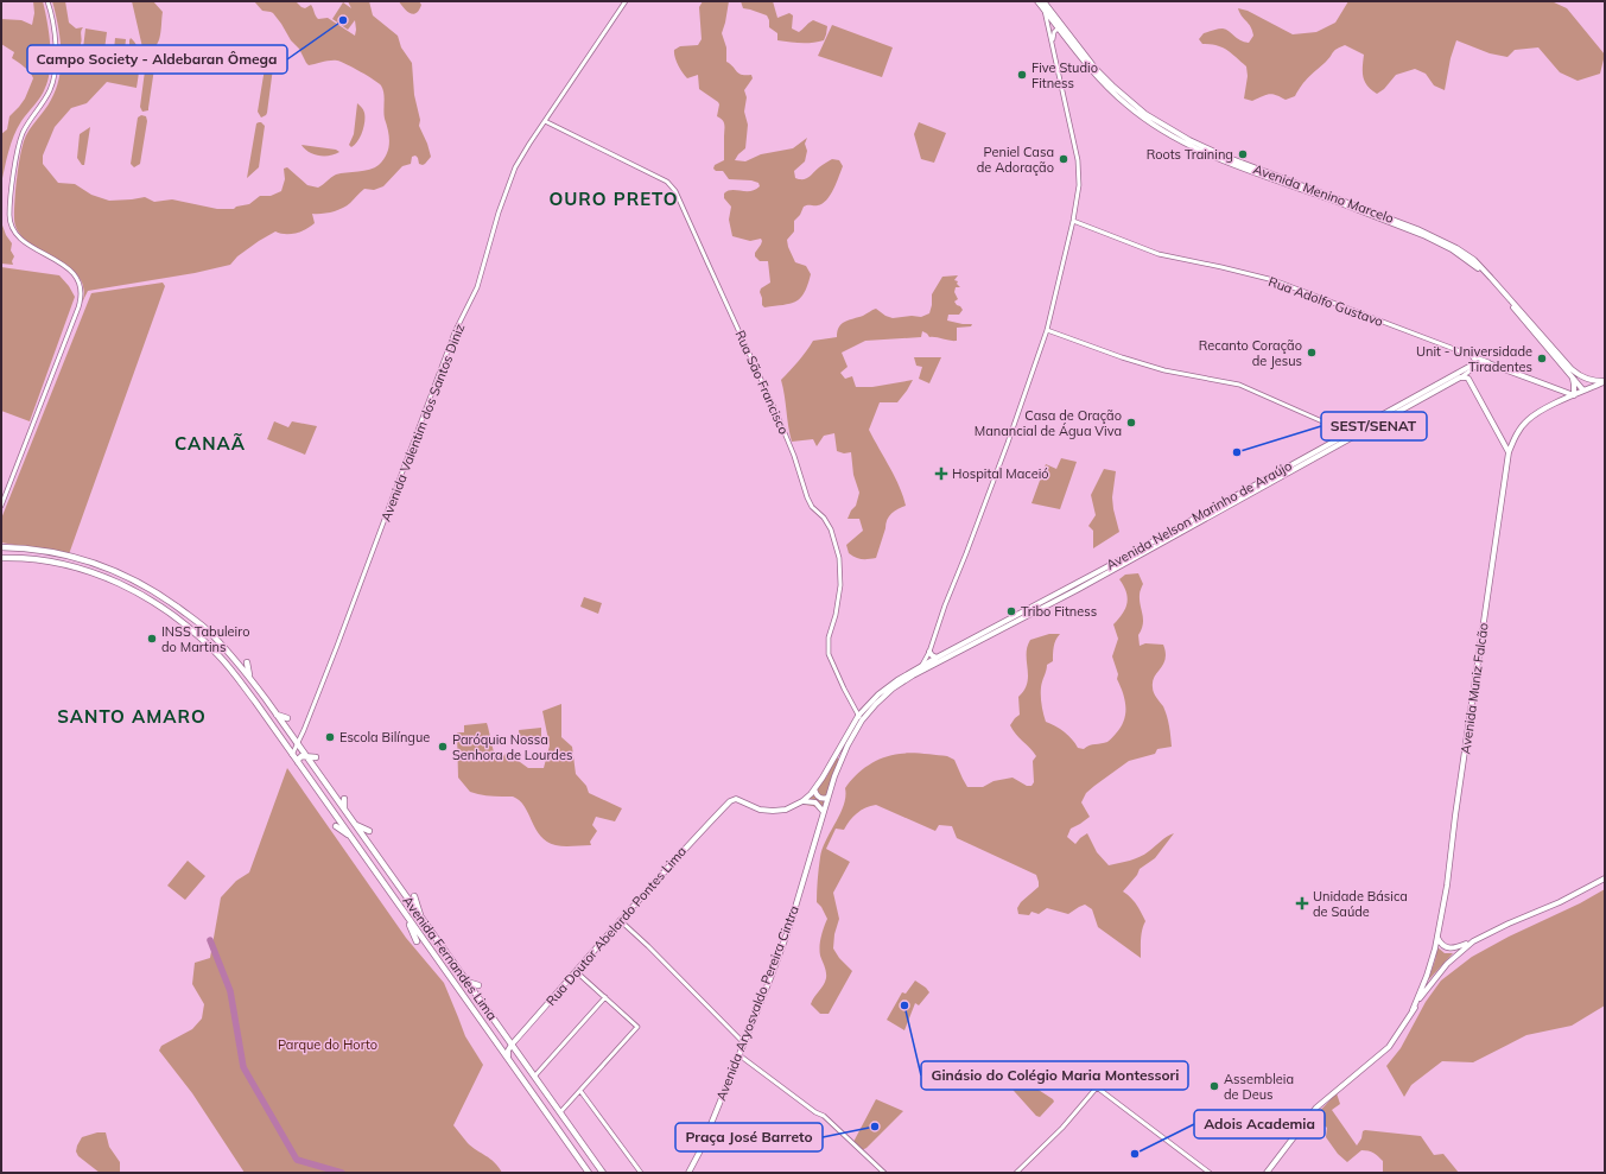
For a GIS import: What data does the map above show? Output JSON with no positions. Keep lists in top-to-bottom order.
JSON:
{
  "streets": {
    "highway": ["Avenida Fernandes Lima"],
    "main road": [
      "Avenida Menino Marcelo",
      "Rua Adolfo Gustavo",
      "Avenida Nelson Marinho de Araújo",
      "Avenida Muniz Falcão",
      "Rua Doutor Abelardo Pontes Lima",
      "Avenida Aryosvaldo Pereira Cintra"
    ],
    "street": ["Rua São Francisco", "Avenida Valentim dos Santos Diniz"]
  },
  "crossings": [
    ["Avenida Menino Marcelo", "Avenida Muniz Falcão"],
    ["Rua Adolfo Gustavo", "Avenida Nelson Marinho de Araújo"],
    ["Rua Adolfo Gustavo", "Avenida Muniz Falcão"],
    ["Rua São Francisco", "Avenida Valentim dos Santos Diniz"],
    ["Rua São Francisco", "Avenida Nelson Marinho de Araújo"],
    ["Rua São Francisco", "Avenida Aryosvaldo Pereira Cintra"],
    ["Avenida Valentim dos Santos Diniz", "Avenida Fernandes Lima"],
    ["Avenida Nelson Marinho de Araújo", "Rua Doutor Abelardo Pontes Lima"],
    ["Avenida Nelson Marinho de Araújo", "Avenida Aryosvaldo Pereira Cintra"],
    ["Rua Doutor Abelardo Pontes Lima", "Avenida Fernandes Lima"]
  ],
  "districts": ["OURO PRETO", "CANAÃ", "SANTO AMARO"],
  "parks": ["Parque do Horto"],
  "places": {
    "other": [
      "Campo Society - Aldebaran Ômega",
      "Five Studio Fitness",
      "Roots Training",
      "Peniel Casa de Adoração",
      "Recanto Coração de Jesus",
      "Unit - Universidade Tiradentes",
      "Casa de Oração Manancial de Água Viva",
      "SEST/SENAT",
      "Tribo Fitness",
      "INSS Tabuleiro do Martins",
      "Escola Bilíngue",
      "Paróquia Nossa Senhora de Lourdes",
      "Ginásio do Colégio Maria Montessori",
      "Assembleia de Deus",
      "Praça José Barreto",
      "Adois Academia"
    ],
    "health": ["Hospital Maceió", "Unidade Básica de Saúde"]
  }
}
